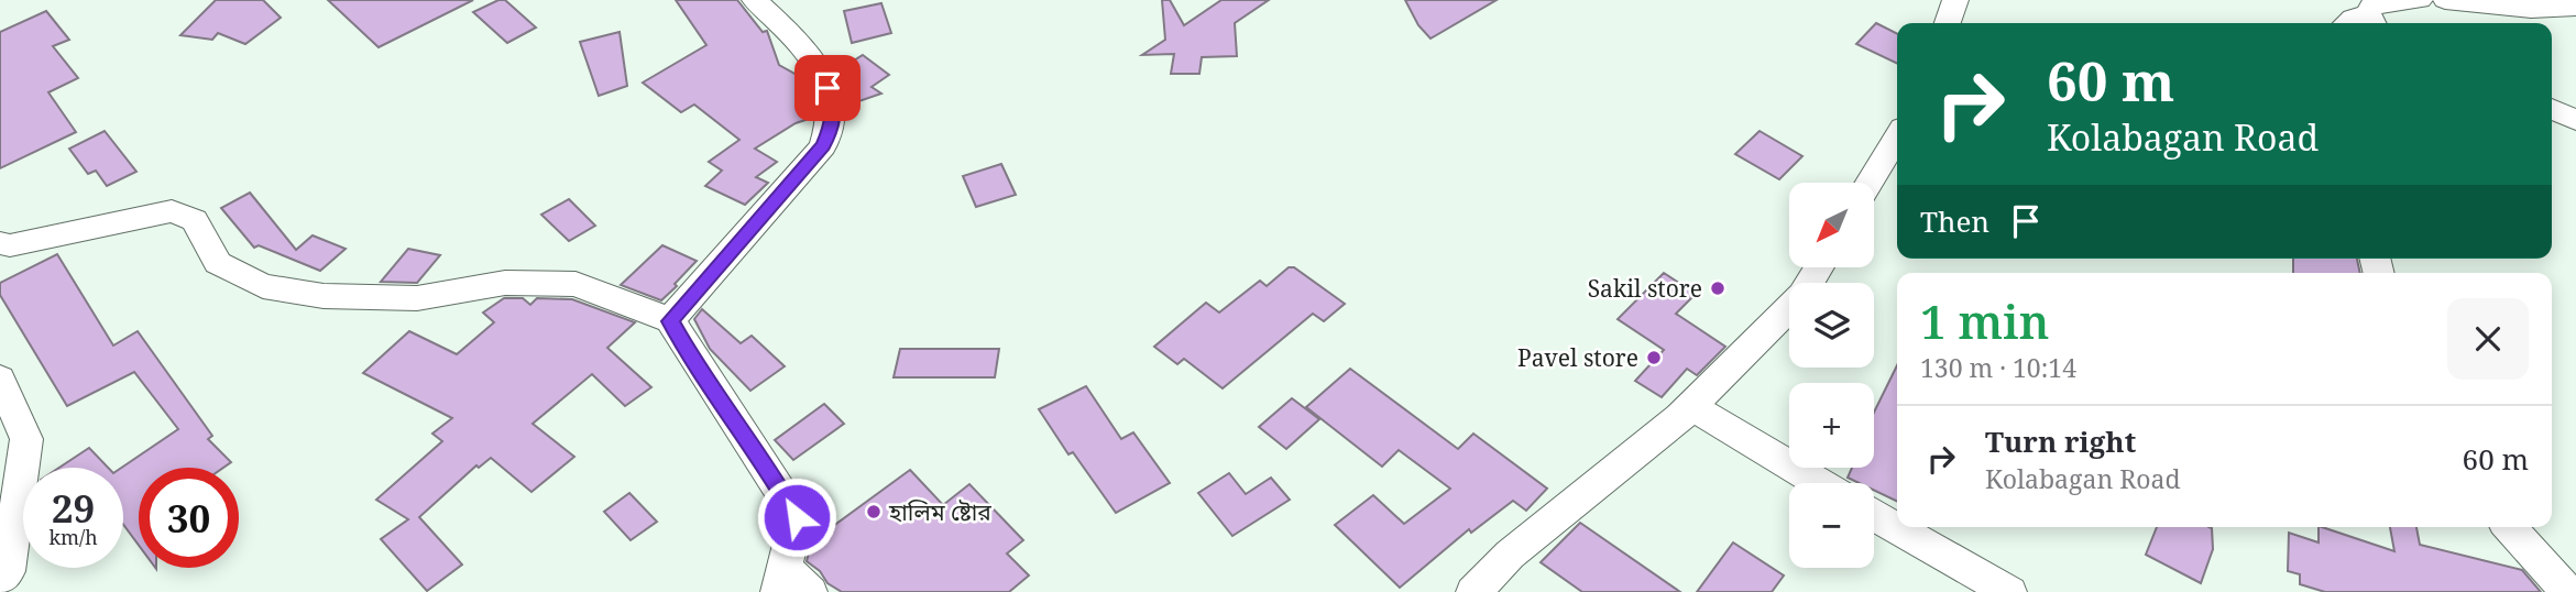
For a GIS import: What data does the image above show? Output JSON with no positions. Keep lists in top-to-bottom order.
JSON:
{
  "places": ["Sakil store", "Pavel store", "হালিম ষ্টোর"],
  "north": "bottom left",
  "page": {
    "turn": ["60 m", "Kolabagan Road"],
    "map_buttons": ["+", "−"],
    "then": "Then",
    "heading": ["1 min", "130 m · 10:14"],
    "list": [
      {
        "name": "Turn right",
        "note": "Kolabagan Road",
        "value": "60 m"
      }
    ],
    "speed": "29 km/h",
    "limit": "30"
  }
}
